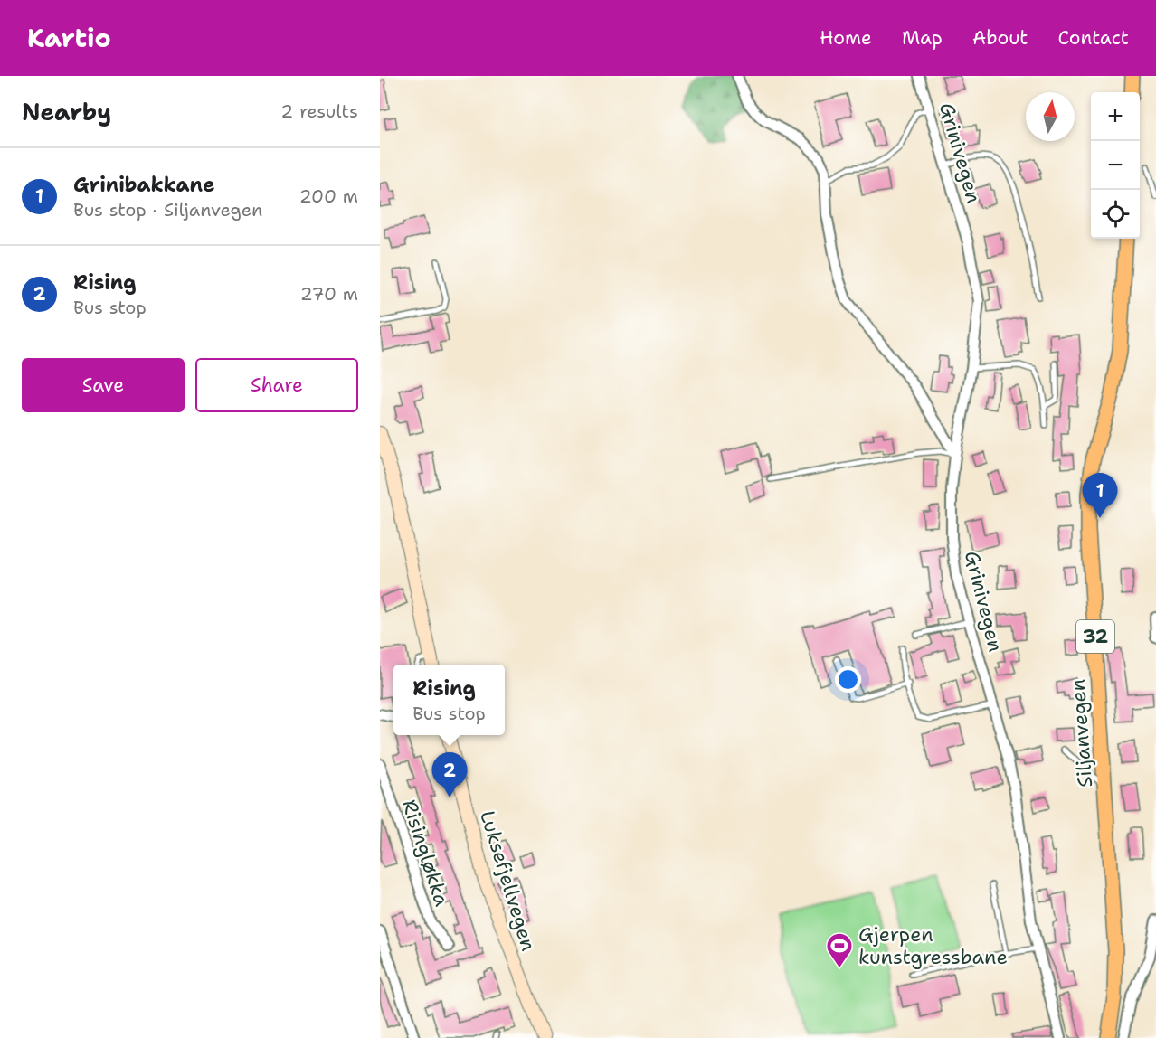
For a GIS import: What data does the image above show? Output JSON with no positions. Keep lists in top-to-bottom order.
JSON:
{
  "streets": {
    "main road": ["32", "Siljanvegen", "Luksefjellvegen"],
    "street": ["Grinivegen", "Risingløkka"]
  },
  "places": {
    "sports": ["Gjerpen kunstgressbane"]
  },
  "north": "top",
  "page": {
    "header": "Kartio",
    "nav": [
      "Home",
      "Map",
      "About",
      "Contact"
    ],
    "heading": ["Nearby", "2 results"],
    "map_buttons": ["+", "−"],
    "list": [
      {
        "mark": "1",
        "name": "Grinibakkane",
        "note": "Bus stop · Siljanvegen",
        "value": "200 m"
      },
      {
        "mark": "2",
        "name": "Rising",
        "note": "Bus stop",
        "value": "270 m"
      }
    ],
    "buttons": ["Save", "Share"],
    "pins": ["1", "2"],
    "popup": ["Rising", "Bus stop"]
  }
}
